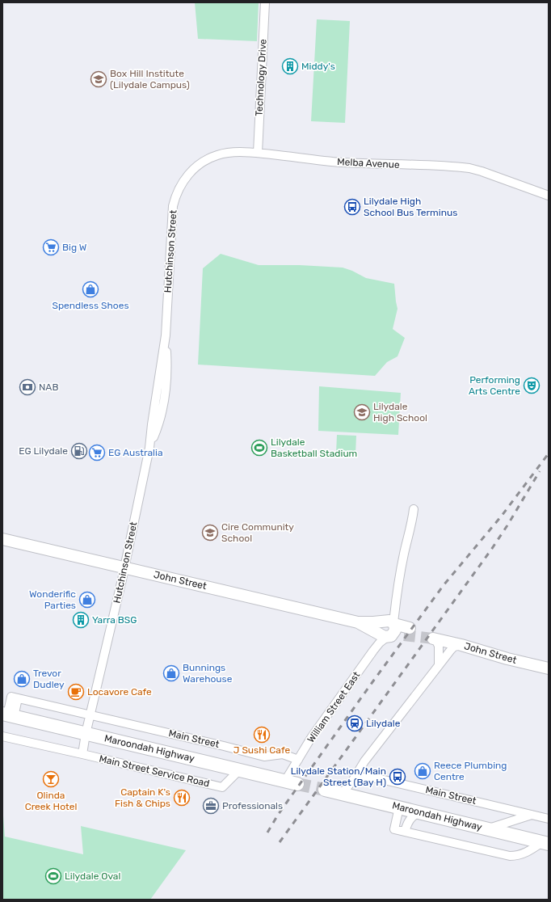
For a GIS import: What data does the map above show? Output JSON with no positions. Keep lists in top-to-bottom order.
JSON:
{
  "streets": {
    "highway": ["Maroondah Highway"],
    "main road": ["John Street"],
    "street": [
      "Technology Drive",
      "Melba Avenue",
      "Hutchinson Street",
      "William Street East",
      "Main Street",
      "Main Street Service Road"
    ]
  },
  "crossings": [
    ["Technology Drive", "Melba Avenue"],
    ["Melba Avenue", "Hutchinson Street"],
    ["Hutchinson Street", "John Street"],
    ["Hutchinson Street", "Main Street"],
    ["Hutchinson Street", "Maroondah Highway"],
    ["John Street", "William Street East"],
    ["William Street East", "Main Street"],
    ["William Street East", "Maroondah Highway"],
    ["Maroondah Highway", "Main Street Service Road"]
  ],
  "places": {
    "building": ["Middy's", "Yarra BSG"],
    "school or university": ["Box Hill Institute (Lilydale Campus)", "Lilydale High School", "Cire Community School"],
    "bus stop": ["Lilydale High School Bus Terminus", "Lilydale Station/Main Street (Bay H)"],
    "supermarket": ["Big W", "EG Australia"],
    "shop": [
      "Spendless Shoes",
      "Wonderific Parties",
      "Bunnings Warehouse",
      "Trevor Dudley",
      "Reece Plumbing Centre"
    ],
    "theatre": ["Performing Arts Centre"],
    "bank": ["NAB"],
    "sports": ["Lilydale Basketball Stadium", "Lilydale Oval"],
    "fuel station": ["EG Lilydale"],
    "cafe": ["Locavore Cafe"],
    "station": ["Lilydale"],
    "restaurant": ["J Sushi Cafe", "Captain K's Fish & Chips"],
    "bar": ["Olinda Creek Hotel"],
    "office": ["Professionals"]
  }
}
